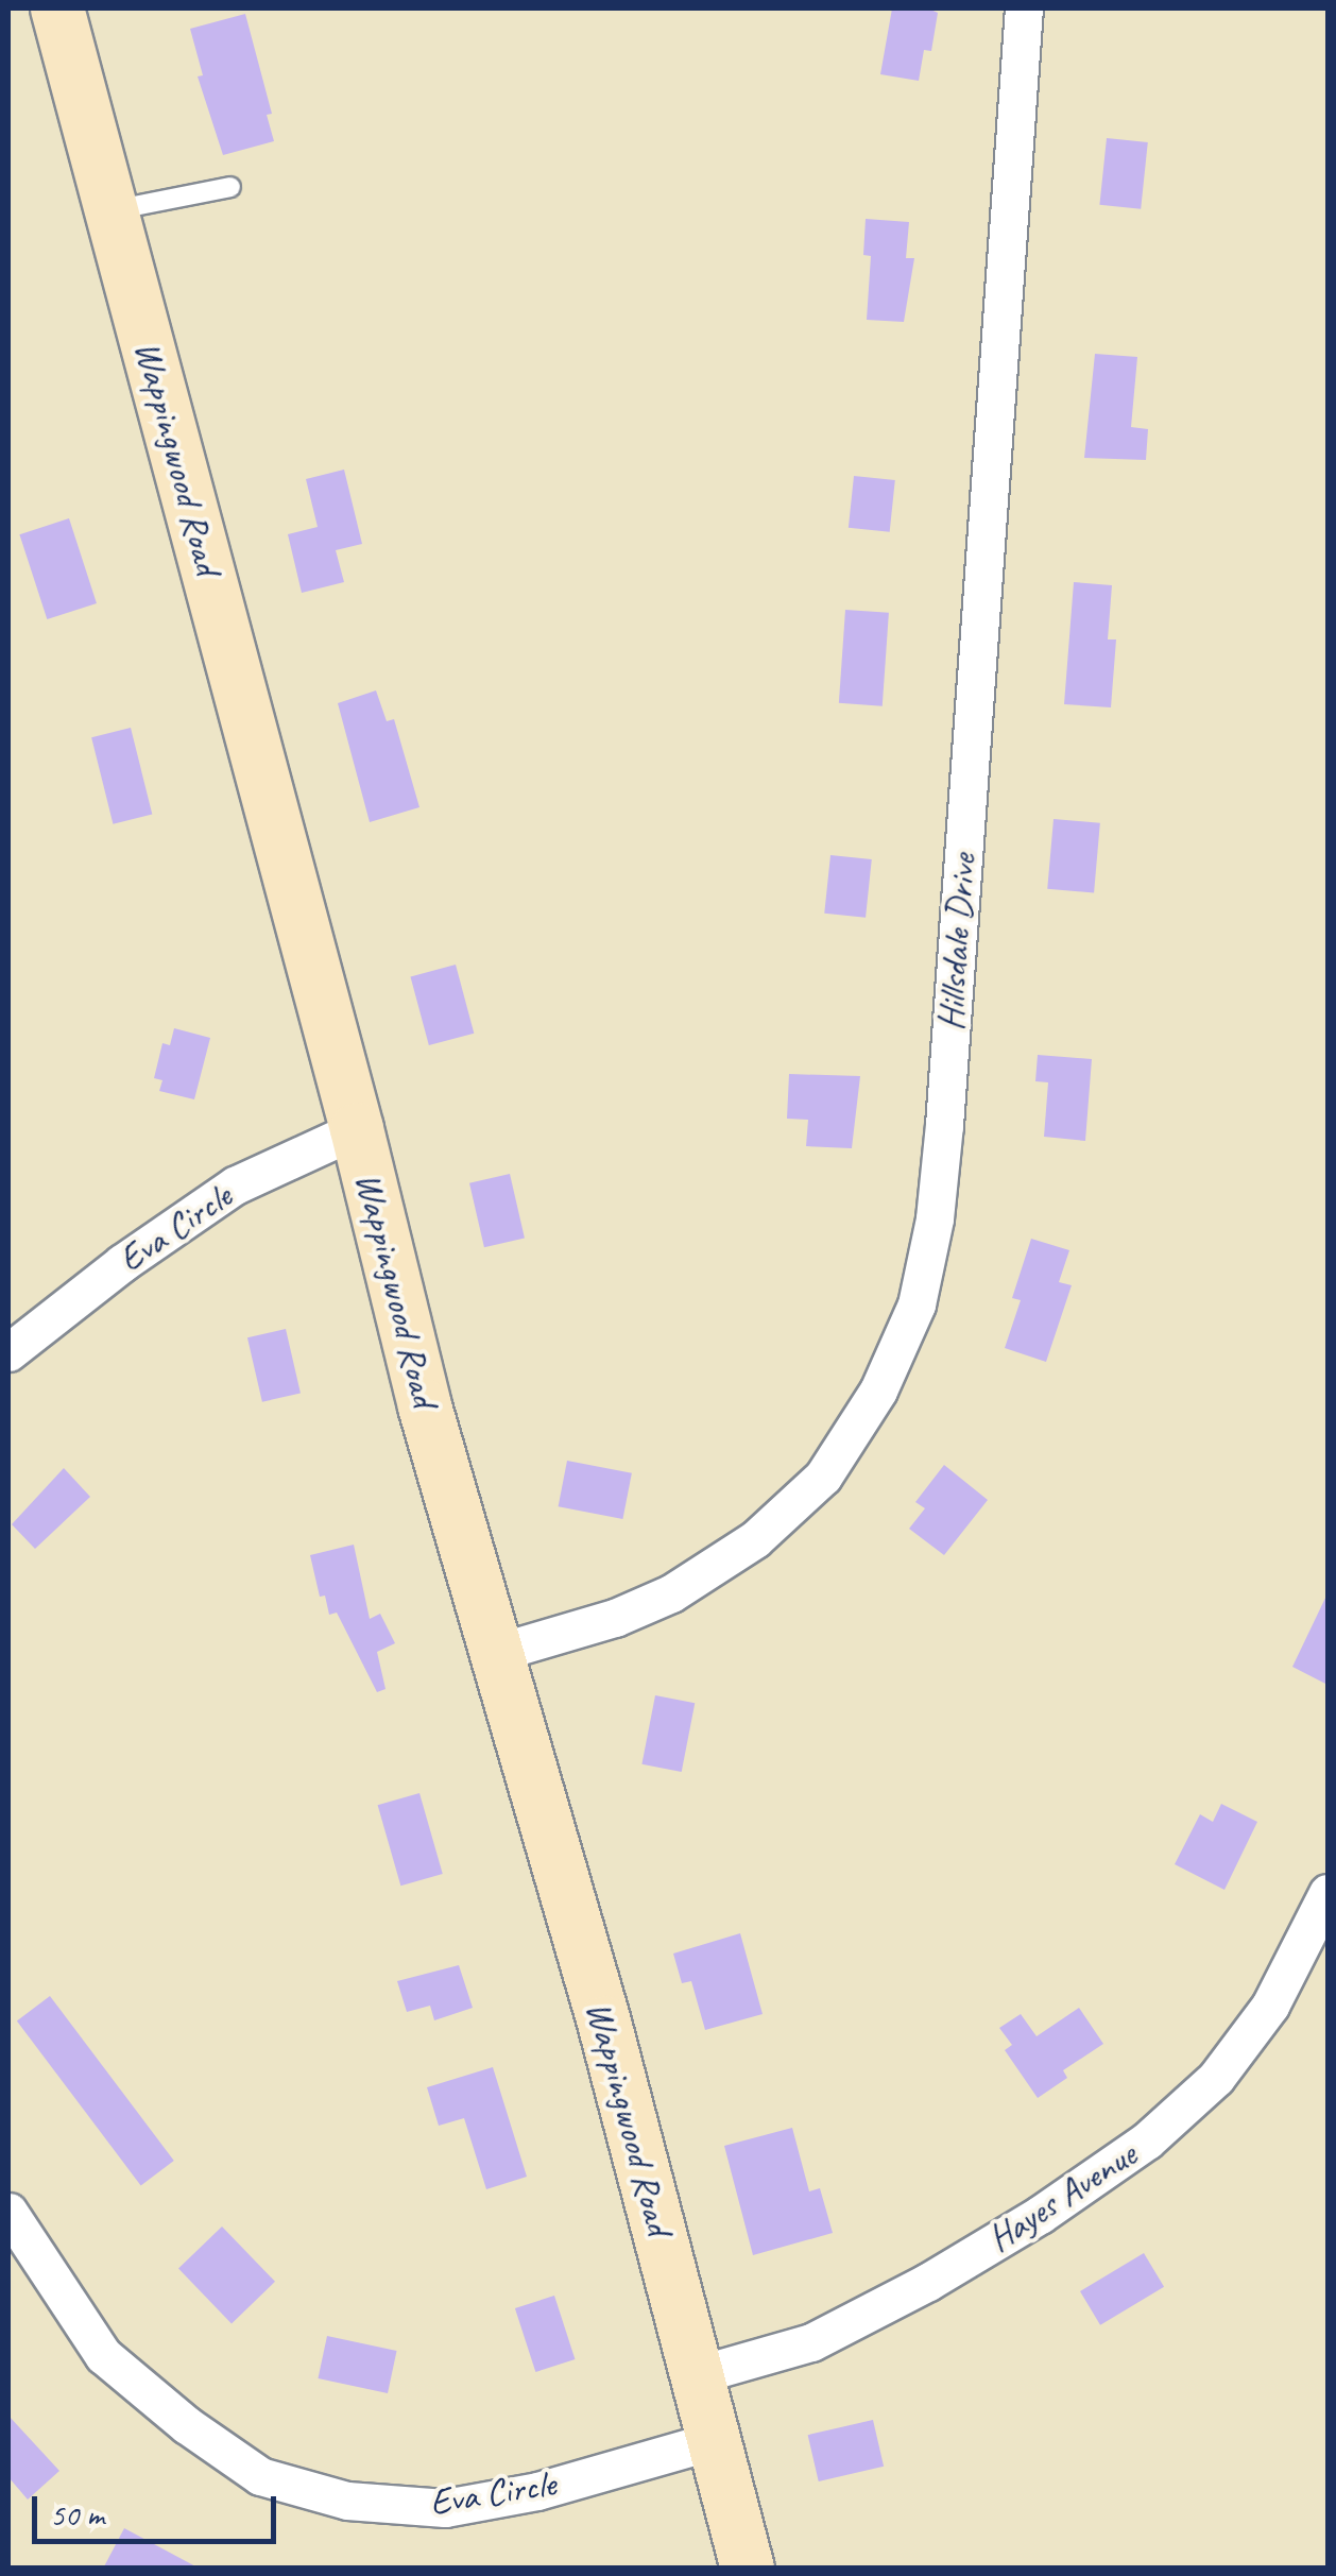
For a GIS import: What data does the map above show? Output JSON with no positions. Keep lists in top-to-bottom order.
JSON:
{
  "streets": {
    "main road": ["Wappingwood Road"],
    "street": ["Hillsdale Drive", "Eva Circle", "Hayes Avenue"]
  },
  "crossings": [
    ["Wappingwood Road", "Hillsdale Drive"],
    ["Wappingwood Road", "Eva Circle"],
    ["Wappingwood Road", "Hayes Avenue"]
  ],
  "scale_bar": "50 m"
}
